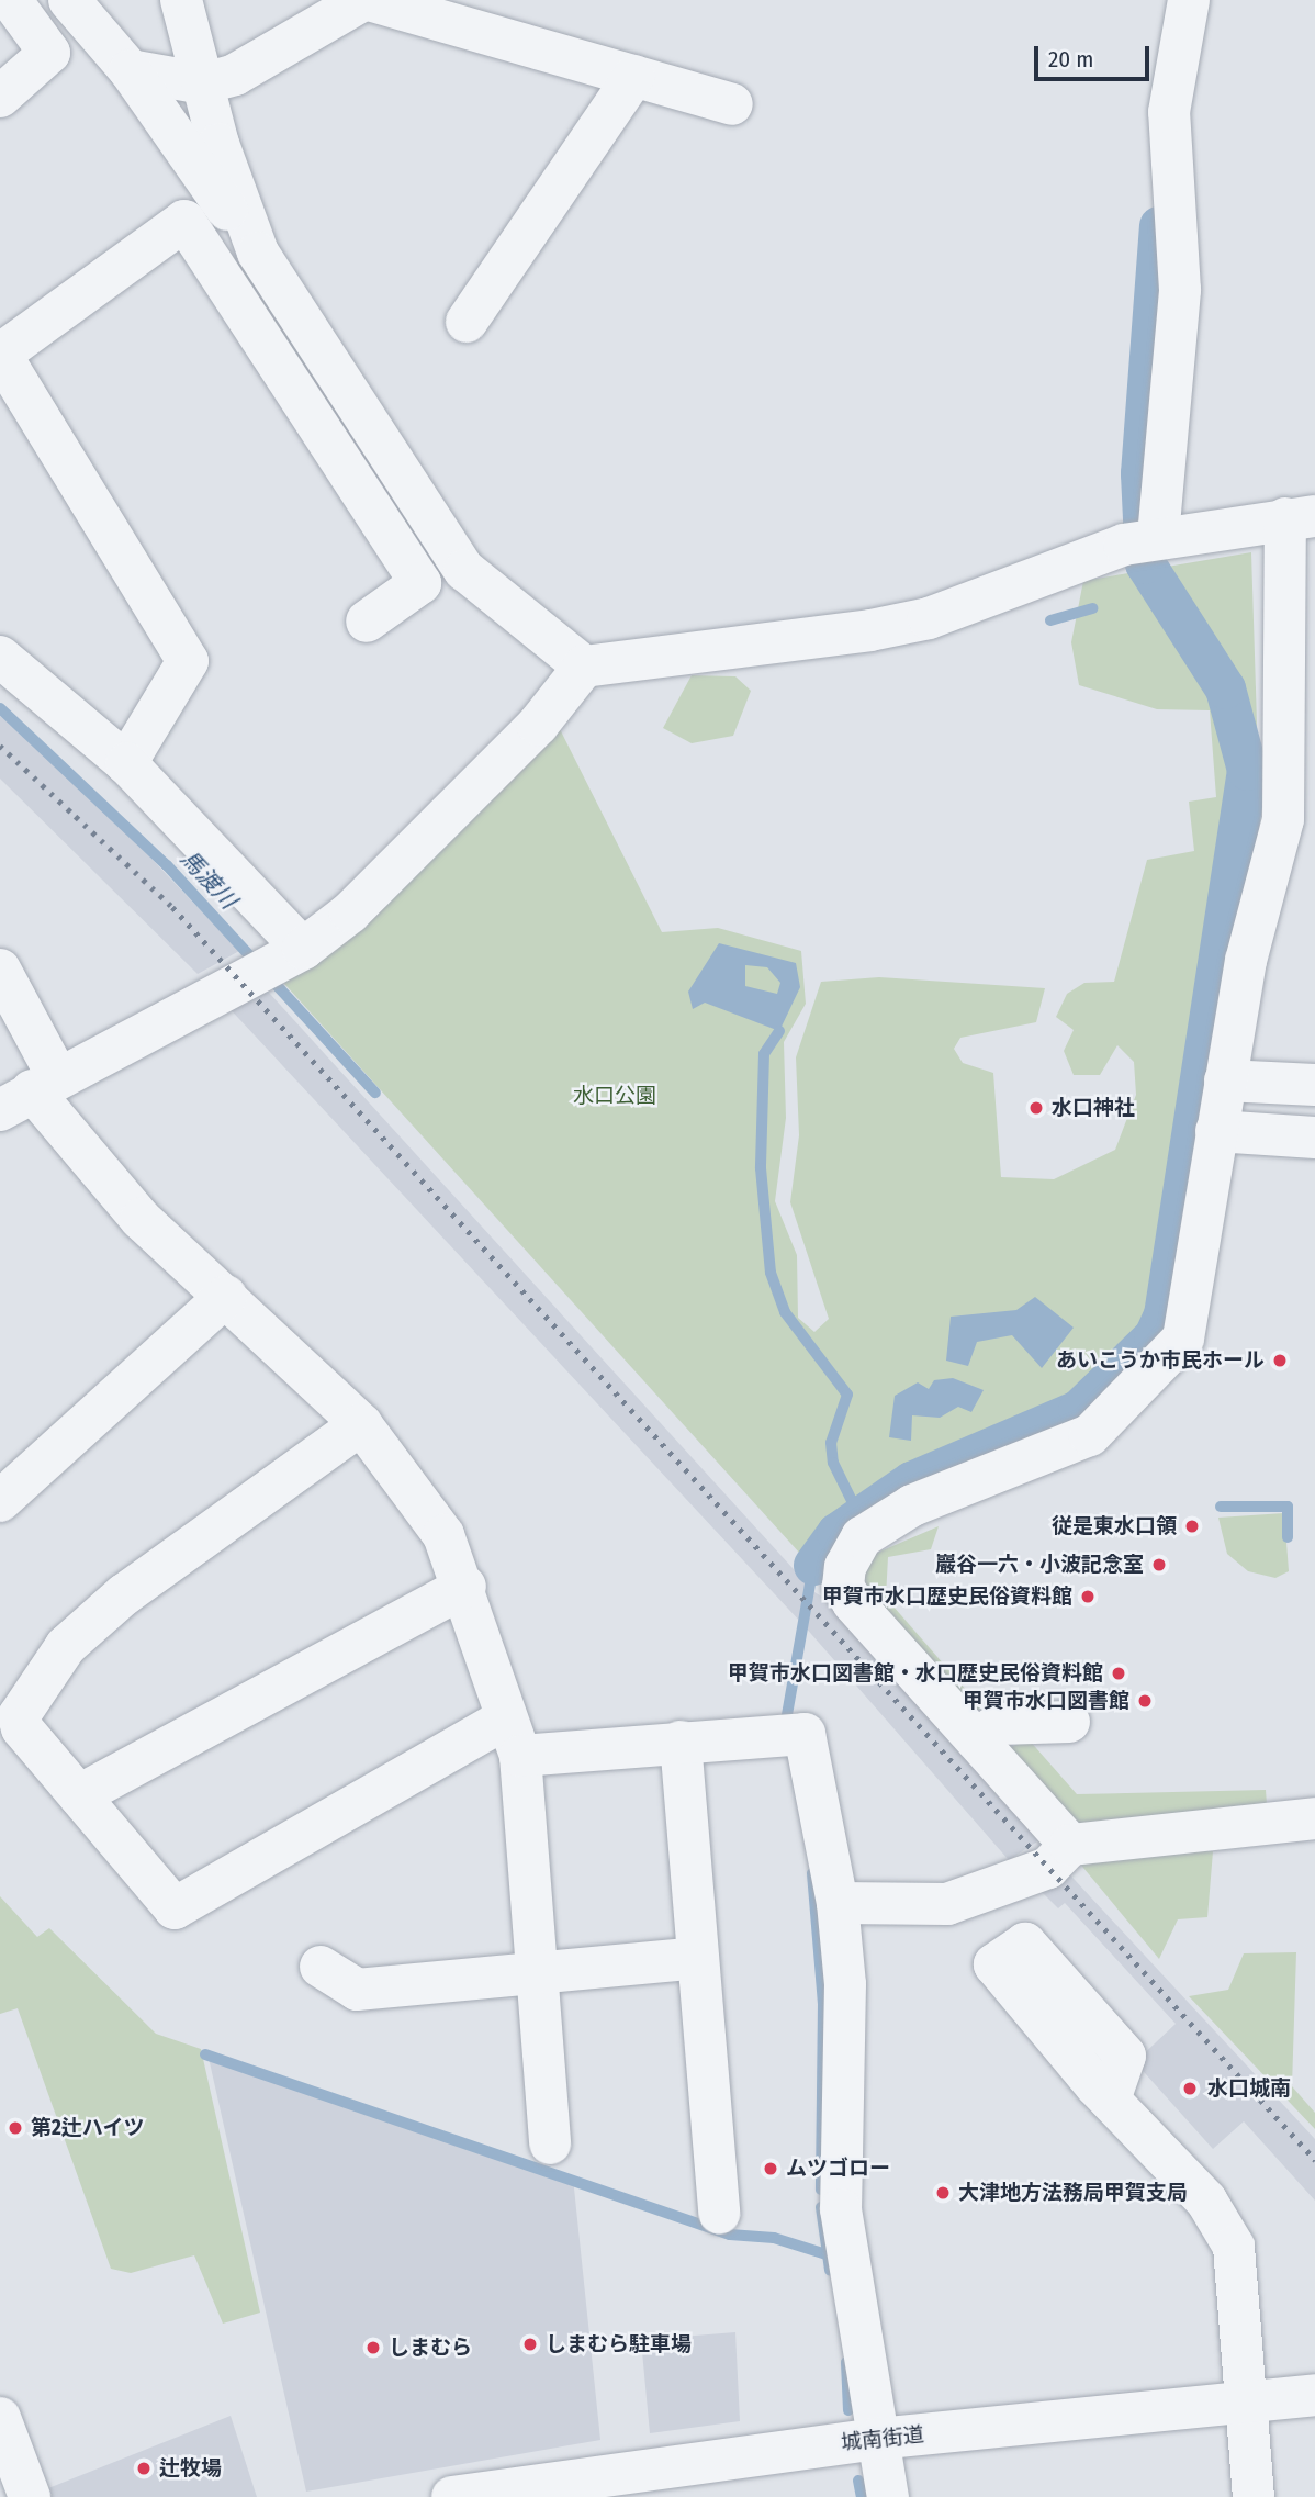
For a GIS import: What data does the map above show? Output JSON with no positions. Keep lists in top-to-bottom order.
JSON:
{
  "streets": {
    "street": ["城南街道"]
  },
  "water": ["馬渡川"],
  "parks": ["水口公園"],
  "places": [
    "水口神社",
    "あいこうか市民ホール",
    "従是東水口領",
    "巖谷一六・小波記念室",
    "甲賀市水口歴史民俗資料館",
    "甲賀市水口図書館・水口歴史民俗資料館",
    "甲賀市水口図書館",
    "水口城南",
    "第2辻ハイツ",
    "ムツゴロー",
    "大津地方法務局甲賀支局",
    "しまむら駐車場",
    "しまむら",
    "辻牧場"
  ],
  "scale_bar": "20 m"
}
